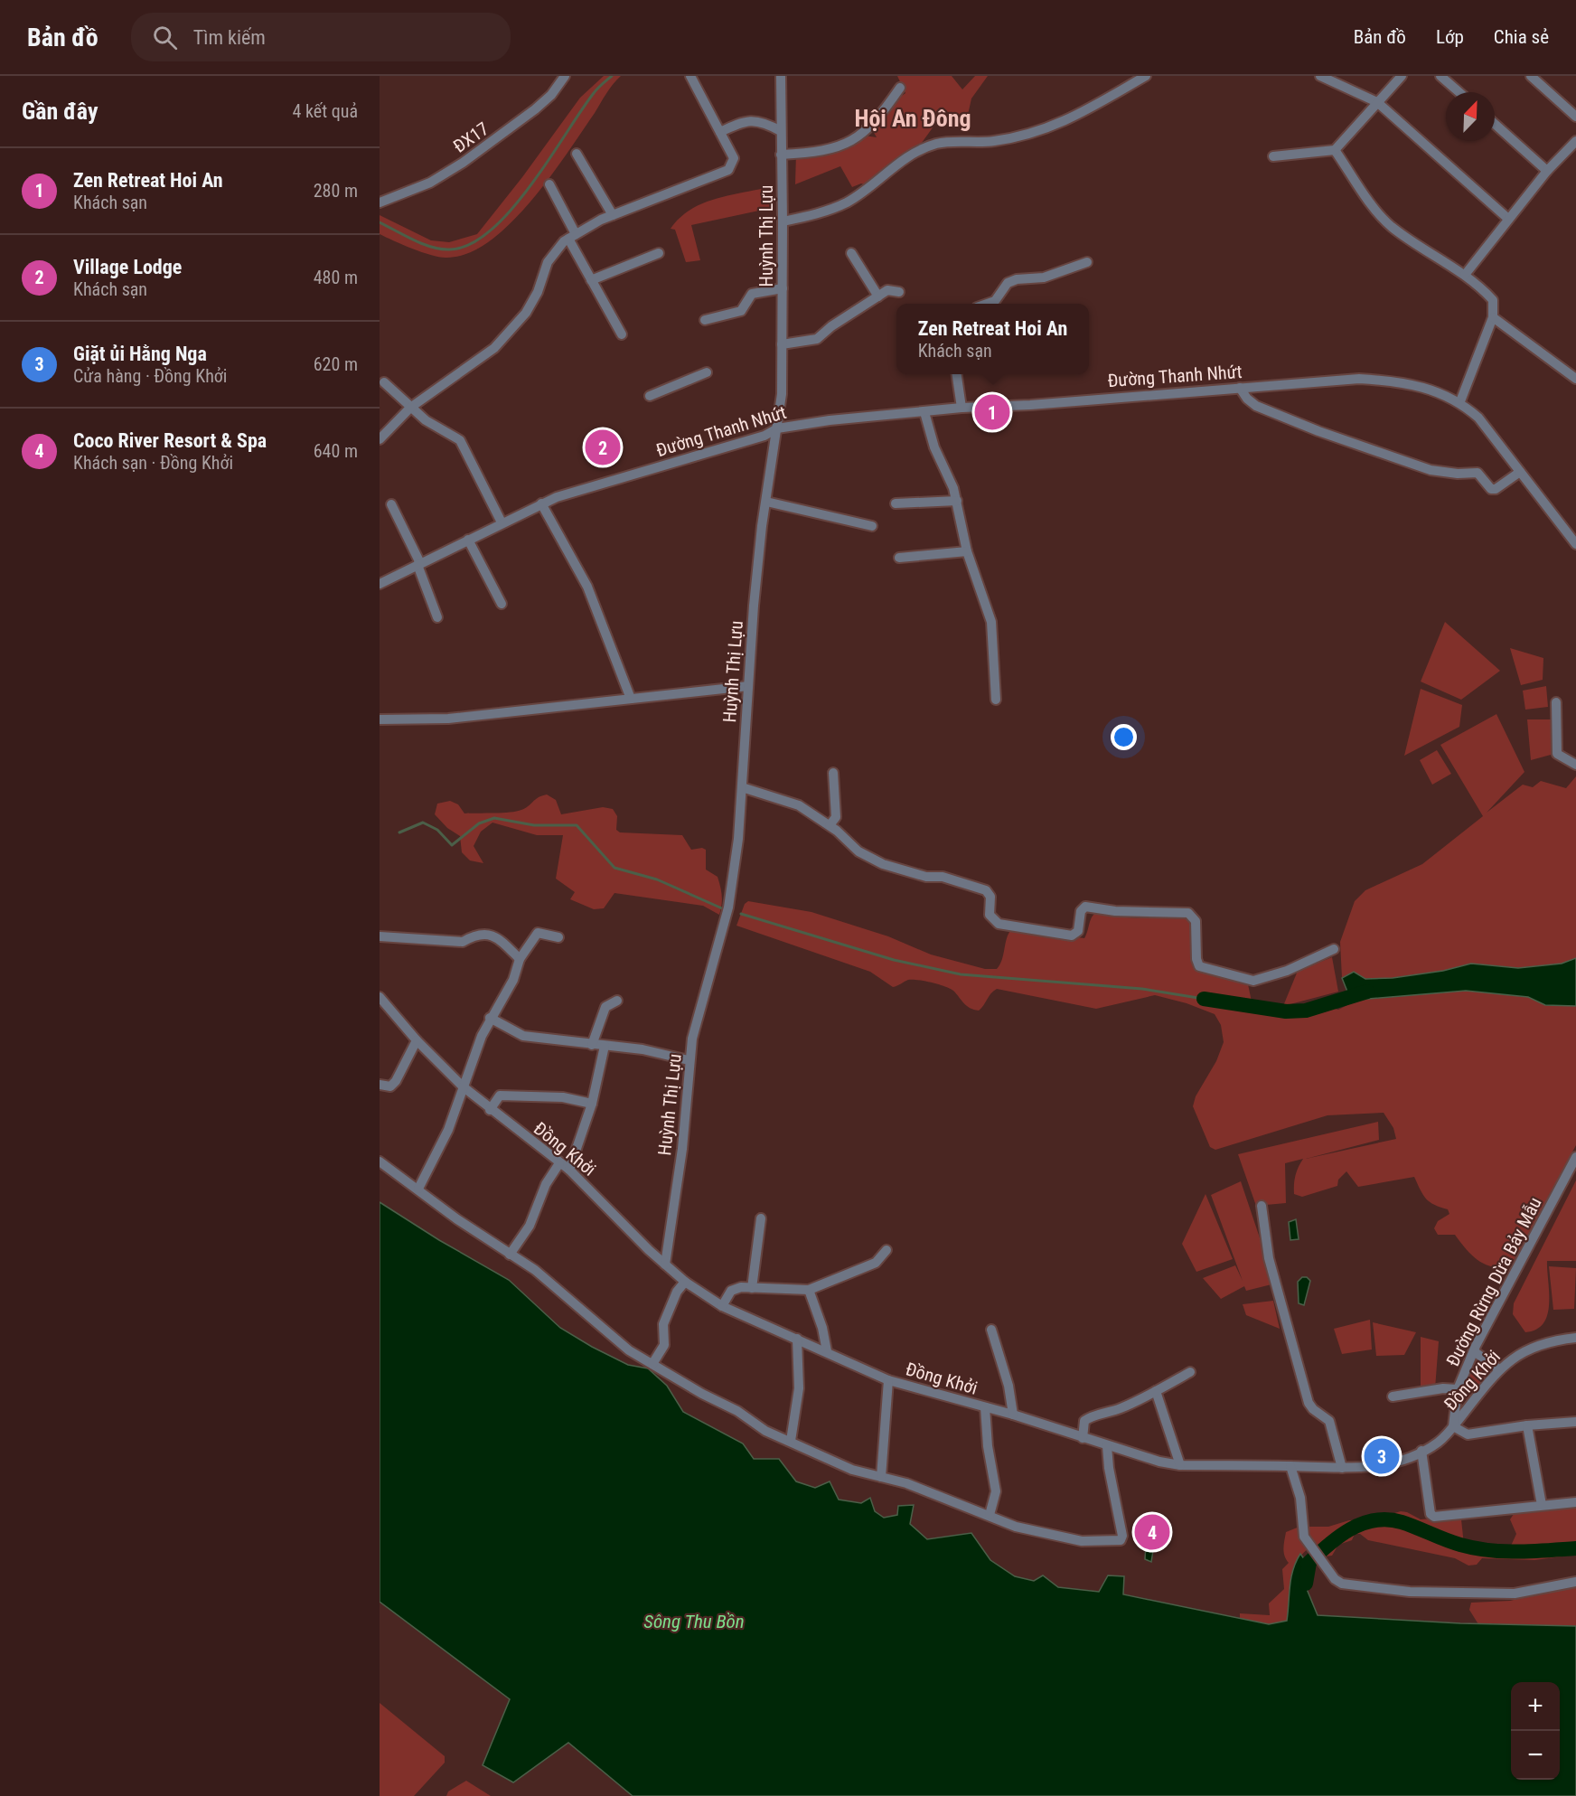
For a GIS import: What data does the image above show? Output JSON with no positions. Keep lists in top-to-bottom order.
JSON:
{
  "streets": {
    "street": [
      "ĐX17",
      "Huỳnh Thị Lựu",
      "Đường Thanh Nhứt",
      "Đồng Khởi",
      "Đường Rừng Dừa Bảy Mẫu"
    ]
  },
  "crossings": [
    ["Huỳnh Thị Lựu", "Đường Thanh Nhứt"],
    ["Huỳnh Thị Lựu", "Đồng Khởi"],
    ["Đồng Khởi", "Đường Rừng Dừa Bảy Mẫu"]
  ],
  "districts": ["Hội An Đông"],
  "water": ["Sông Thu Bồn"],
  "north": "top right",
  "page": {
    "header": "Bản đồ",
    "search": "Tìm kiếm",
    "nav": ["Bản đồ", "Lớp", "Chia sẻ"],
    "heading": ["Gần đây", "4 kết quả"],
    "list": [
      {
        "mark": "1",
        "name": "Zen Retreat Hoi An",
        "note": "Khách sạn",
        "value": "280 m"
      },
      {
        "mark": "2",
        "name": "Village Lodge",
        "note": "Khách sạn",
        "value": "480 m"
      },
      {
        "mark": "3",
        "name": "Giặt ủi Hằng Nga",
        "note": "Cửa hàng · Đồng Khởi",
        "value": "620 m"
      },
      {
        "mark": "4",
        "name": "Coco River Resort & Spa",
        "note": "Khách sạn · Đồng Khởi",
        "value": "640 m"
      }
    ],
    "popup": ["Zen Retreat Hoi An", "Khách sạn"],
    "pins": [
      "1",
      "2",
      "3",
      "4"
    ],
    "map_buttons": ["+", "−"]
  }
}
